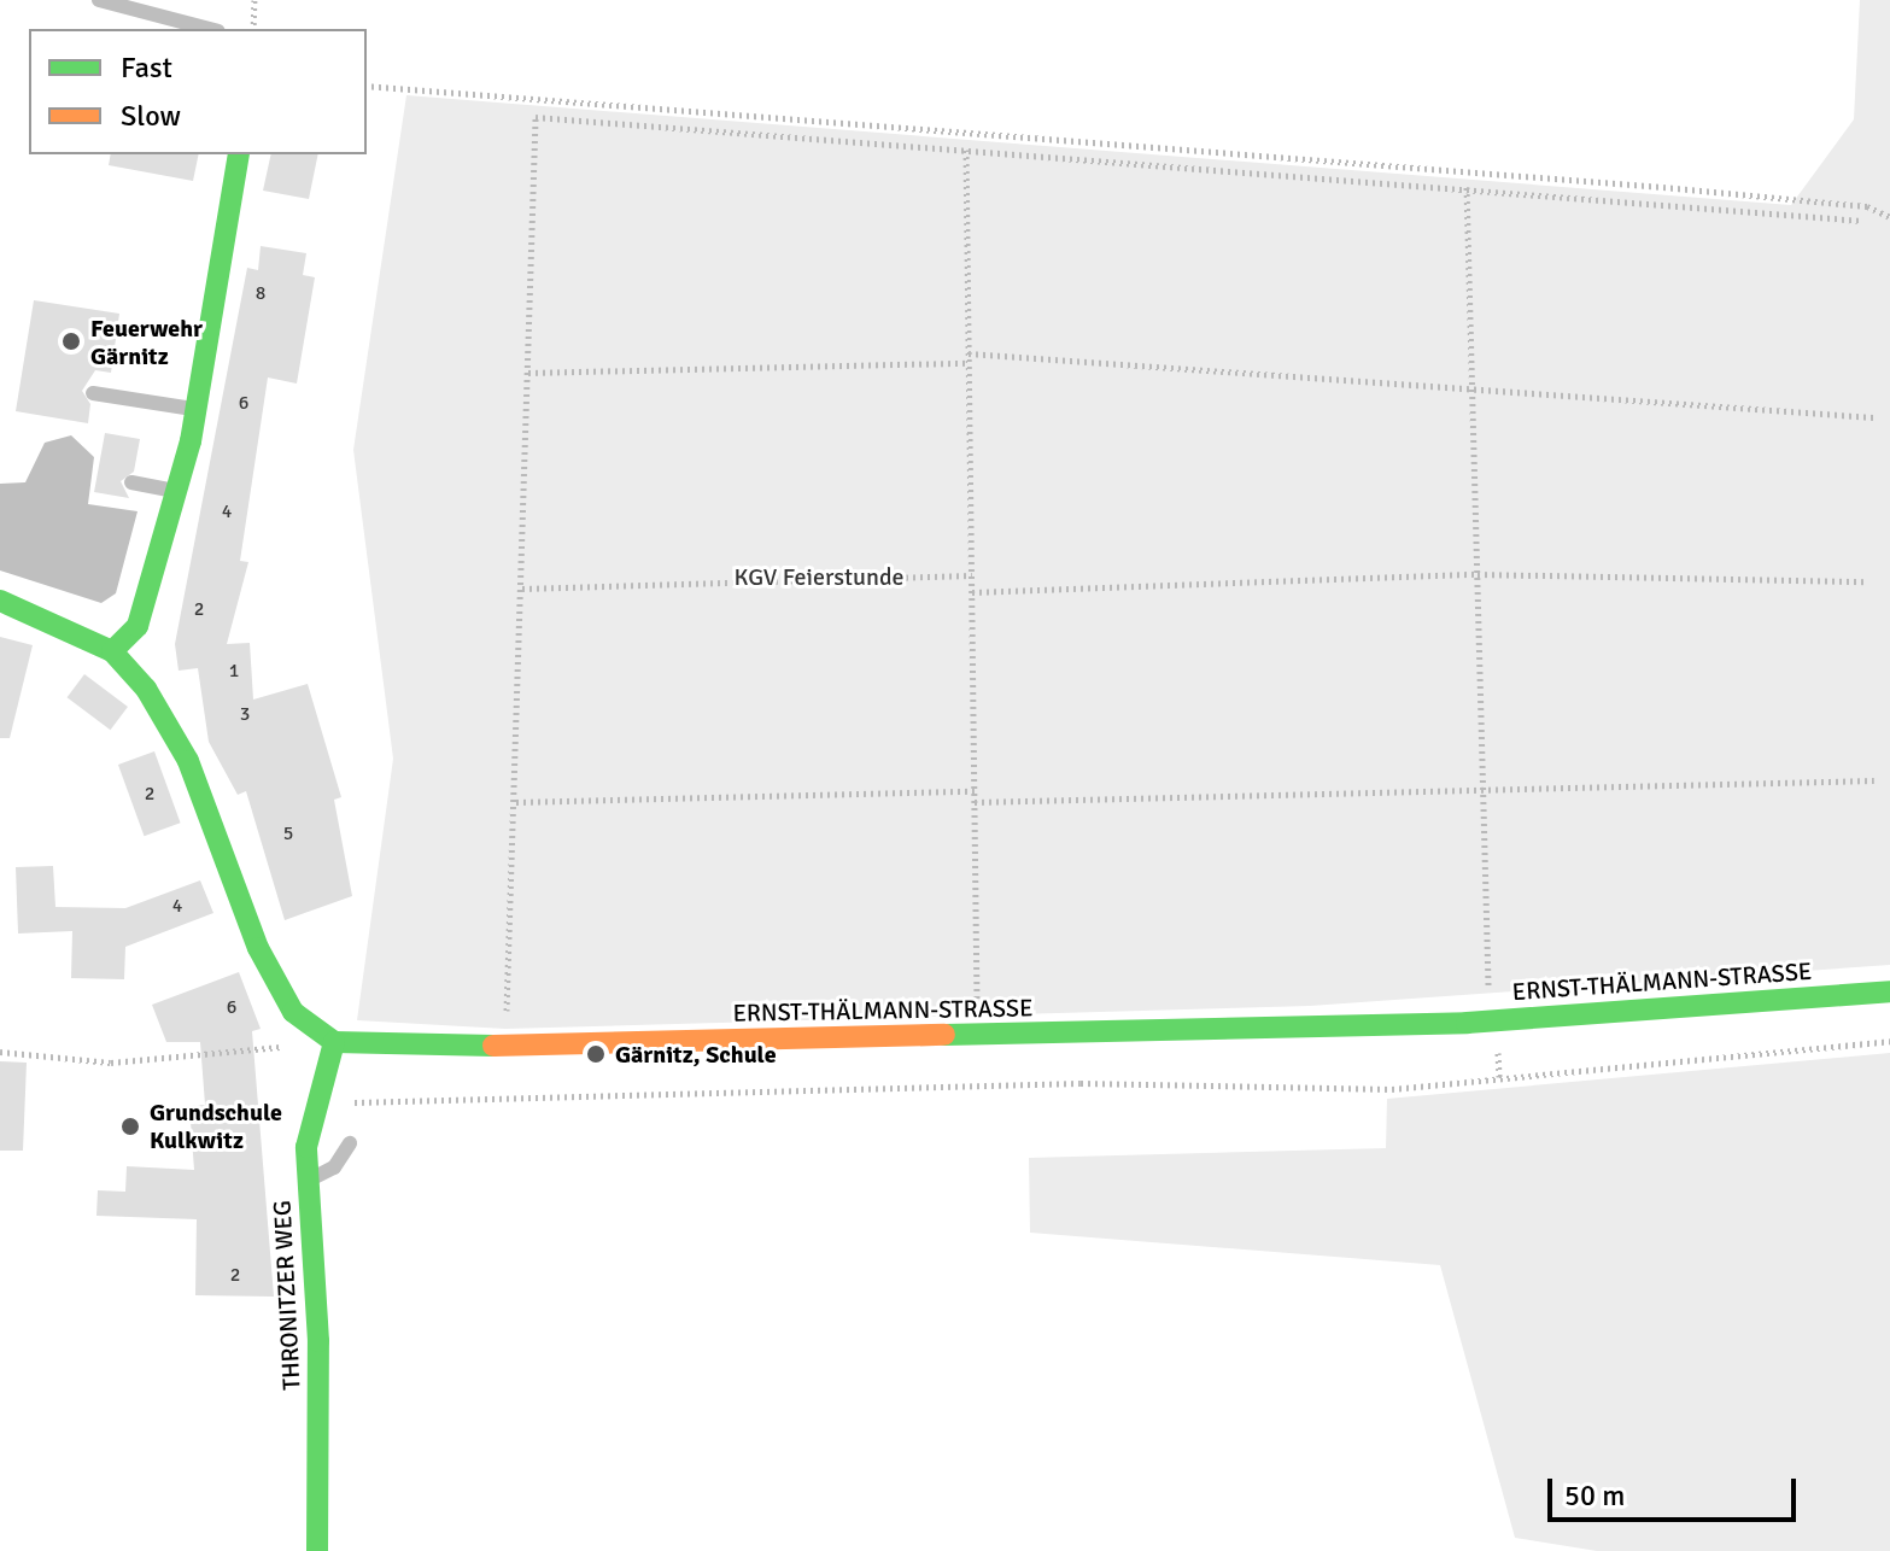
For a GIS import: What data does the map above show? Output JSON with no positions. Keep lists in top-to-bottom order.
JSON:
{
  "streets": {
    "street": ["ERNST-THÄLMANN-STRASSE", "THRONITZER WEG"]
  },
  "crossings": [
    ["ERNST-THÄLMANN-STRASSE", "THRONITZER WEG"]
  ],
  "parks": ["KGV Feierstunde"],
  "places": ["Feuerwehr Gärnitz", "Gärnitz, Schule", "Grundschule Kulkwitz"],
  "house_numbers": [
    "8",
    "6",
    "4",
    "2",
    "1",
    "3",
    "2",
    "5",
    "4",
    "6",
    "2"
  ],
  "legend": ["Fast", "Slow"],
  "scale_bar": "50 m"
}
